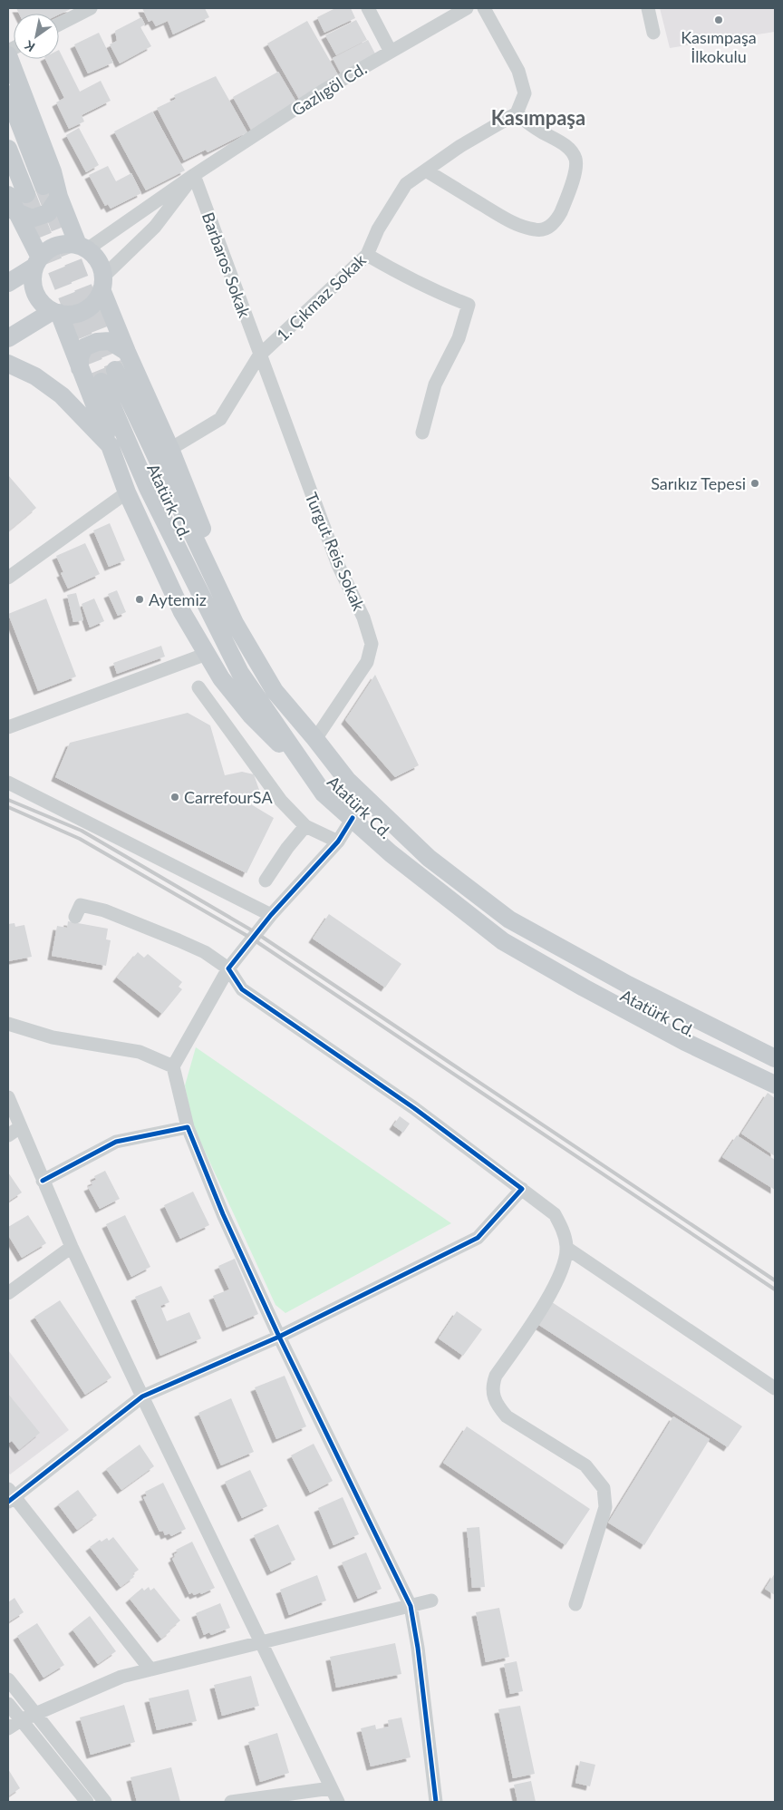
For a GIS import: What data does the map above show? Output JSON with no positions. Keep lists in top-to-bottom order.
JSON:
{
  "streets": {
    "main road": ["Atatürk Cd."],
    "street": [
      "Gazlıgöl Cd.",
      "Barbaros Sokak",
      "1. Çıkmaz Sokak",
      "Turgut Reis Sokak"
    ]
  },
  "crossings": [
    ["Gazlıgöl Cd.", "Barbaros Sokak"],
    ["Barbaros Sokak", "1. Çıkmaz Sokak"],
    ["Barbaros Sokak", "Turgut Reis Sokak"],
    ["1. Çıkmaz Sokak", "Turgut Reis Sokak"],
    ["Atatürk Cd.", "Turgut Reis Sokak"]
  ],
  "districts": ["Kasımpaşa"],
  "places": [
    "Kasımpaşa İlkokulu",
    "Sarıkız Tepesi",
    "Aytemiz",
    "CarrefourSA"
  ],
  "north": "bottom left"
}
